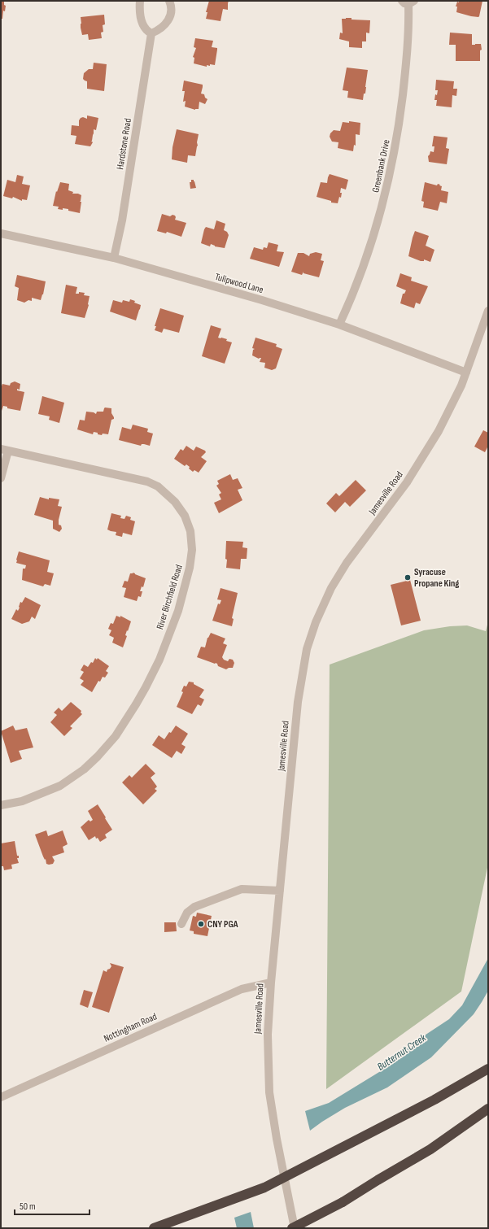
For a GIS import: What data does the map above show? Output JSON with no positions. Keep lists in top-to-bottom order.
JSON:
{
  "streets": {
    "street": [
      "Hardstone Road",
      "Greenbank Drive",
      "Tulipwood Lane",
      "Jamesville Road",
      "River Birchfield Road",
      "Nottingham Road"
    ]
  },
  "crossings": [
    ["Hardstone Road", "Tulipwood Lane"],
    ["Greenbank Drive", "Tulipwood Lane"],
    ["Tulipwood Lane", "Jamesville Road"],
    ["Jamesville Road", "Nottingham Road"]
  ],
  "water": ["Butternut Creek"],
  "places": ["Syracuse Propane King", "CNY PGA"],
  "scale_bar": "50 m"
}
